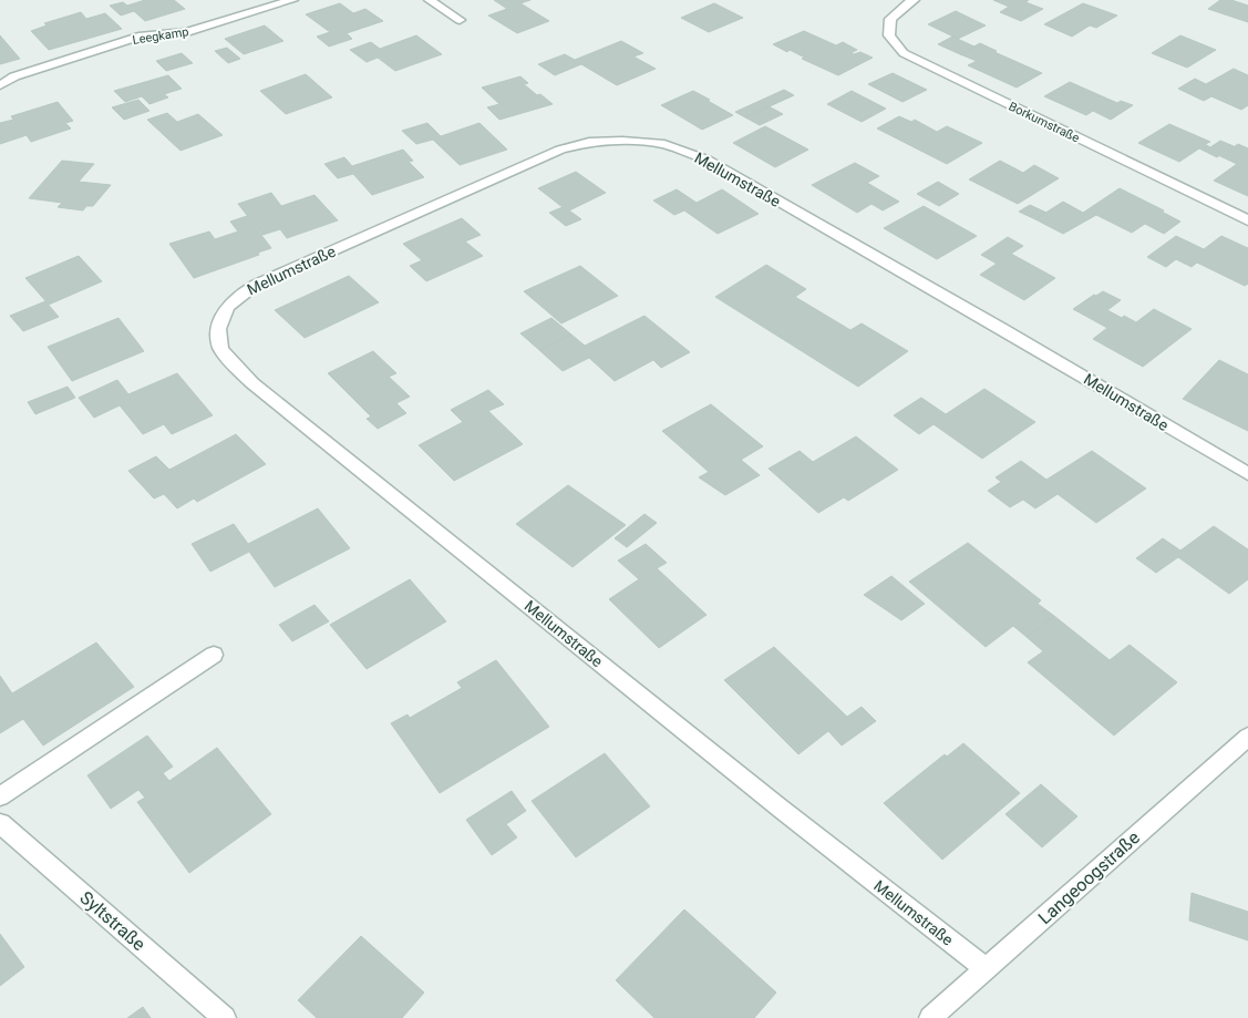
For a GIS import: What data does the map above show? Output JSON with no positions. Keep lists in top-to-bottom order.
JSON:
{
  "streets": {
    "street": [
      "Leegkamp",
      "Borkumstraße",
      "Mellumstraße",
      "Langeoogstraße",
      "Syltstraße"
    ]
  },
  "crossings": [
    ["Mellumstraße", "Langeoogstraße"]
  ]
}
